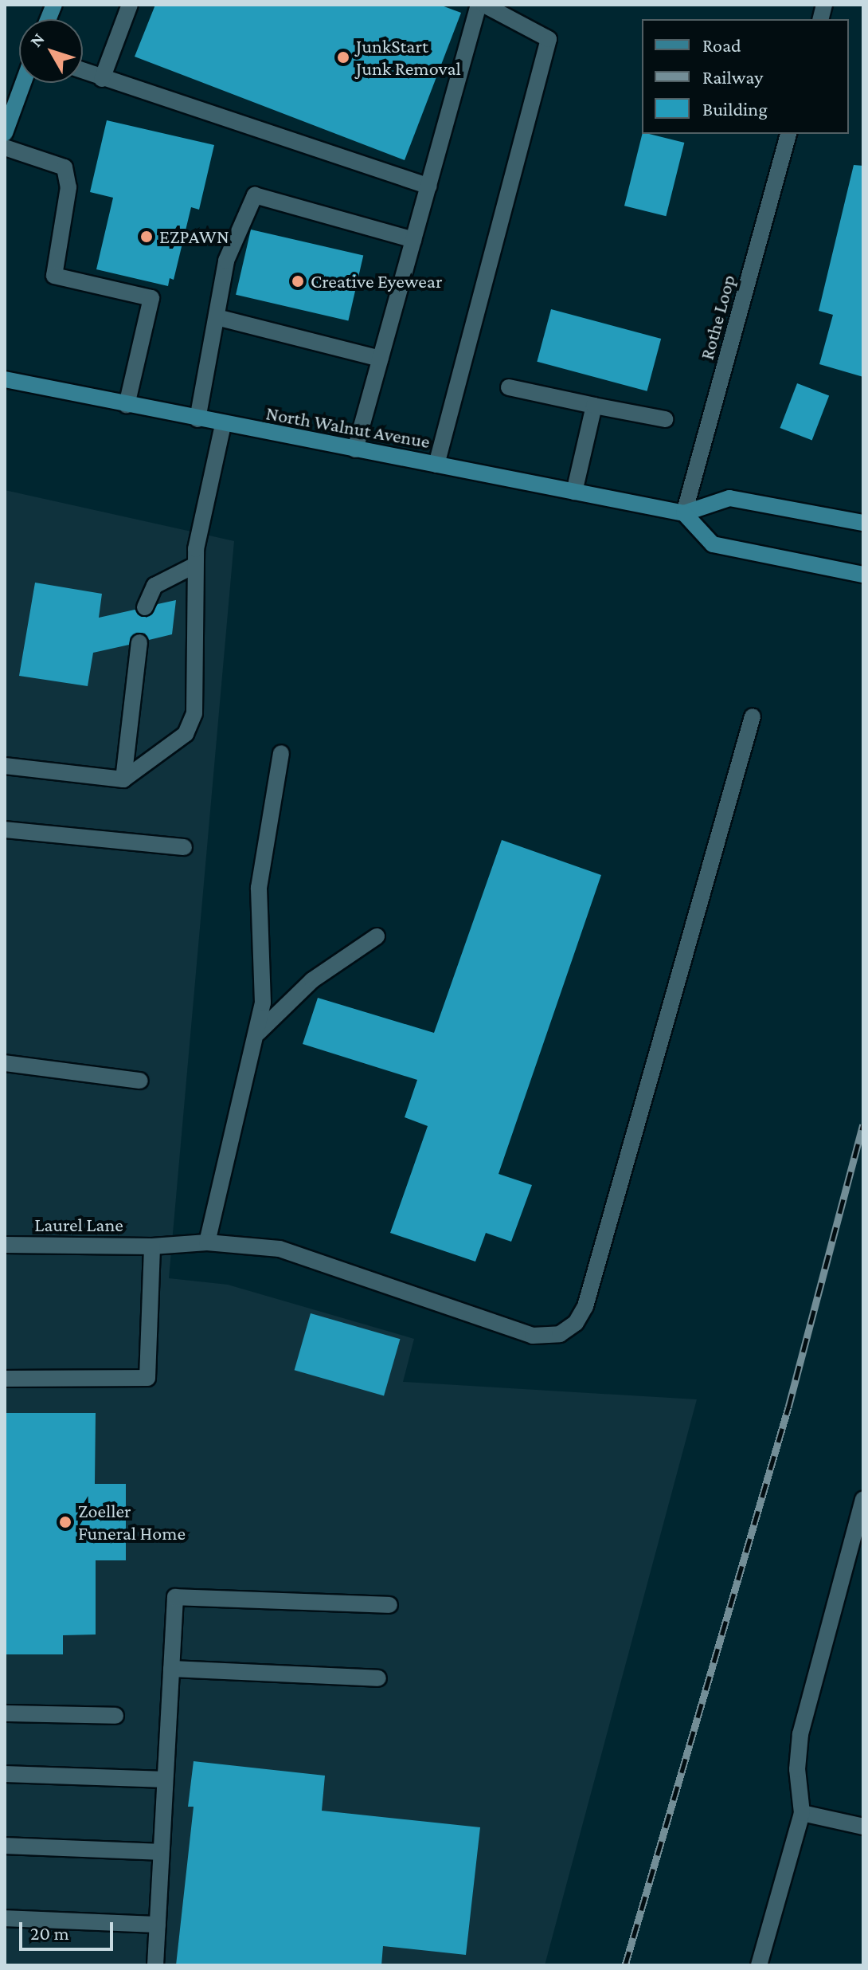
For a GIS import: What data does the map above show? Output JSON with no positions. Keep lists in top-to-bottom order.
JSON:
{
  "streets": {
    "main road": ["North Walnut Avenue"],
    "street": ["Rothe Loop", "Laurel Lane"]
  },
  "crossings": [
    ["Rothe Loop", "North Walnut Avenue"]
  ],
  "places": [
    "JunkStart Junk Removal",
    "EZPAWN",
    "Creative Eyewear",
    "Zoeller Funeral Home"
  ],
  "legend": ["Road", "Railway", "Building"],
  "scale_bar": "20 m",
  "north": "top left"
}
